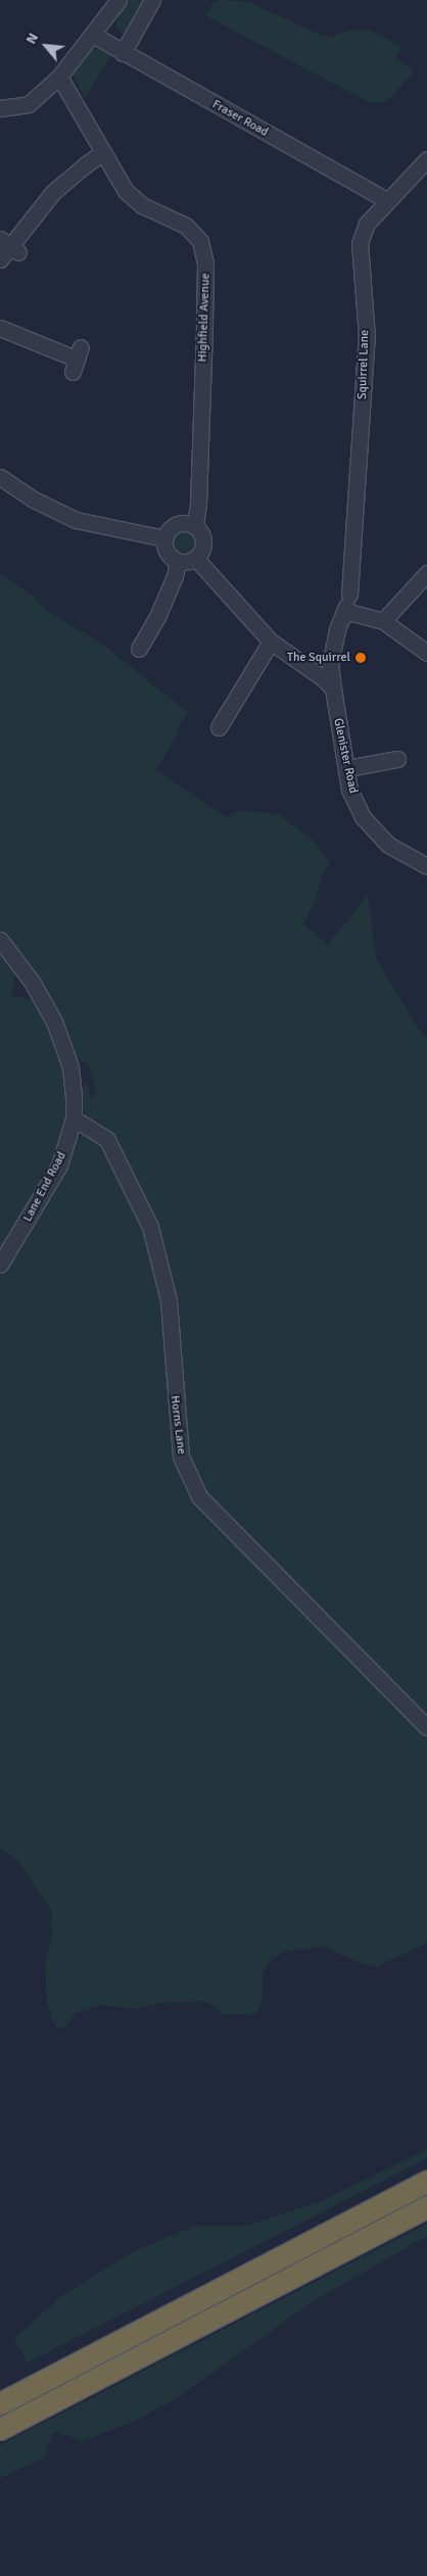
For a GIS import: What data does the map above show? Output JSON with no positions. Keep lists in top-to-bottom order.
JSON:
{
  "streets": {
    "street": [
      "Fraser Road",
      "Highfield Avenue",
      "Squirrel Lane",
      "Glenister Road",
      "Lane End Road",
      "Horns Lane"
    ]
  },
  "crossings": [
    ["Fraser Road", "Squirrel Lane"],
    ["Squirrel Lane", "Glenister Road"],
    ["Lane End Road", "Horns Lane"]
  ],
  "places": ["The Squirrel"],
  "north": "top left"
}
